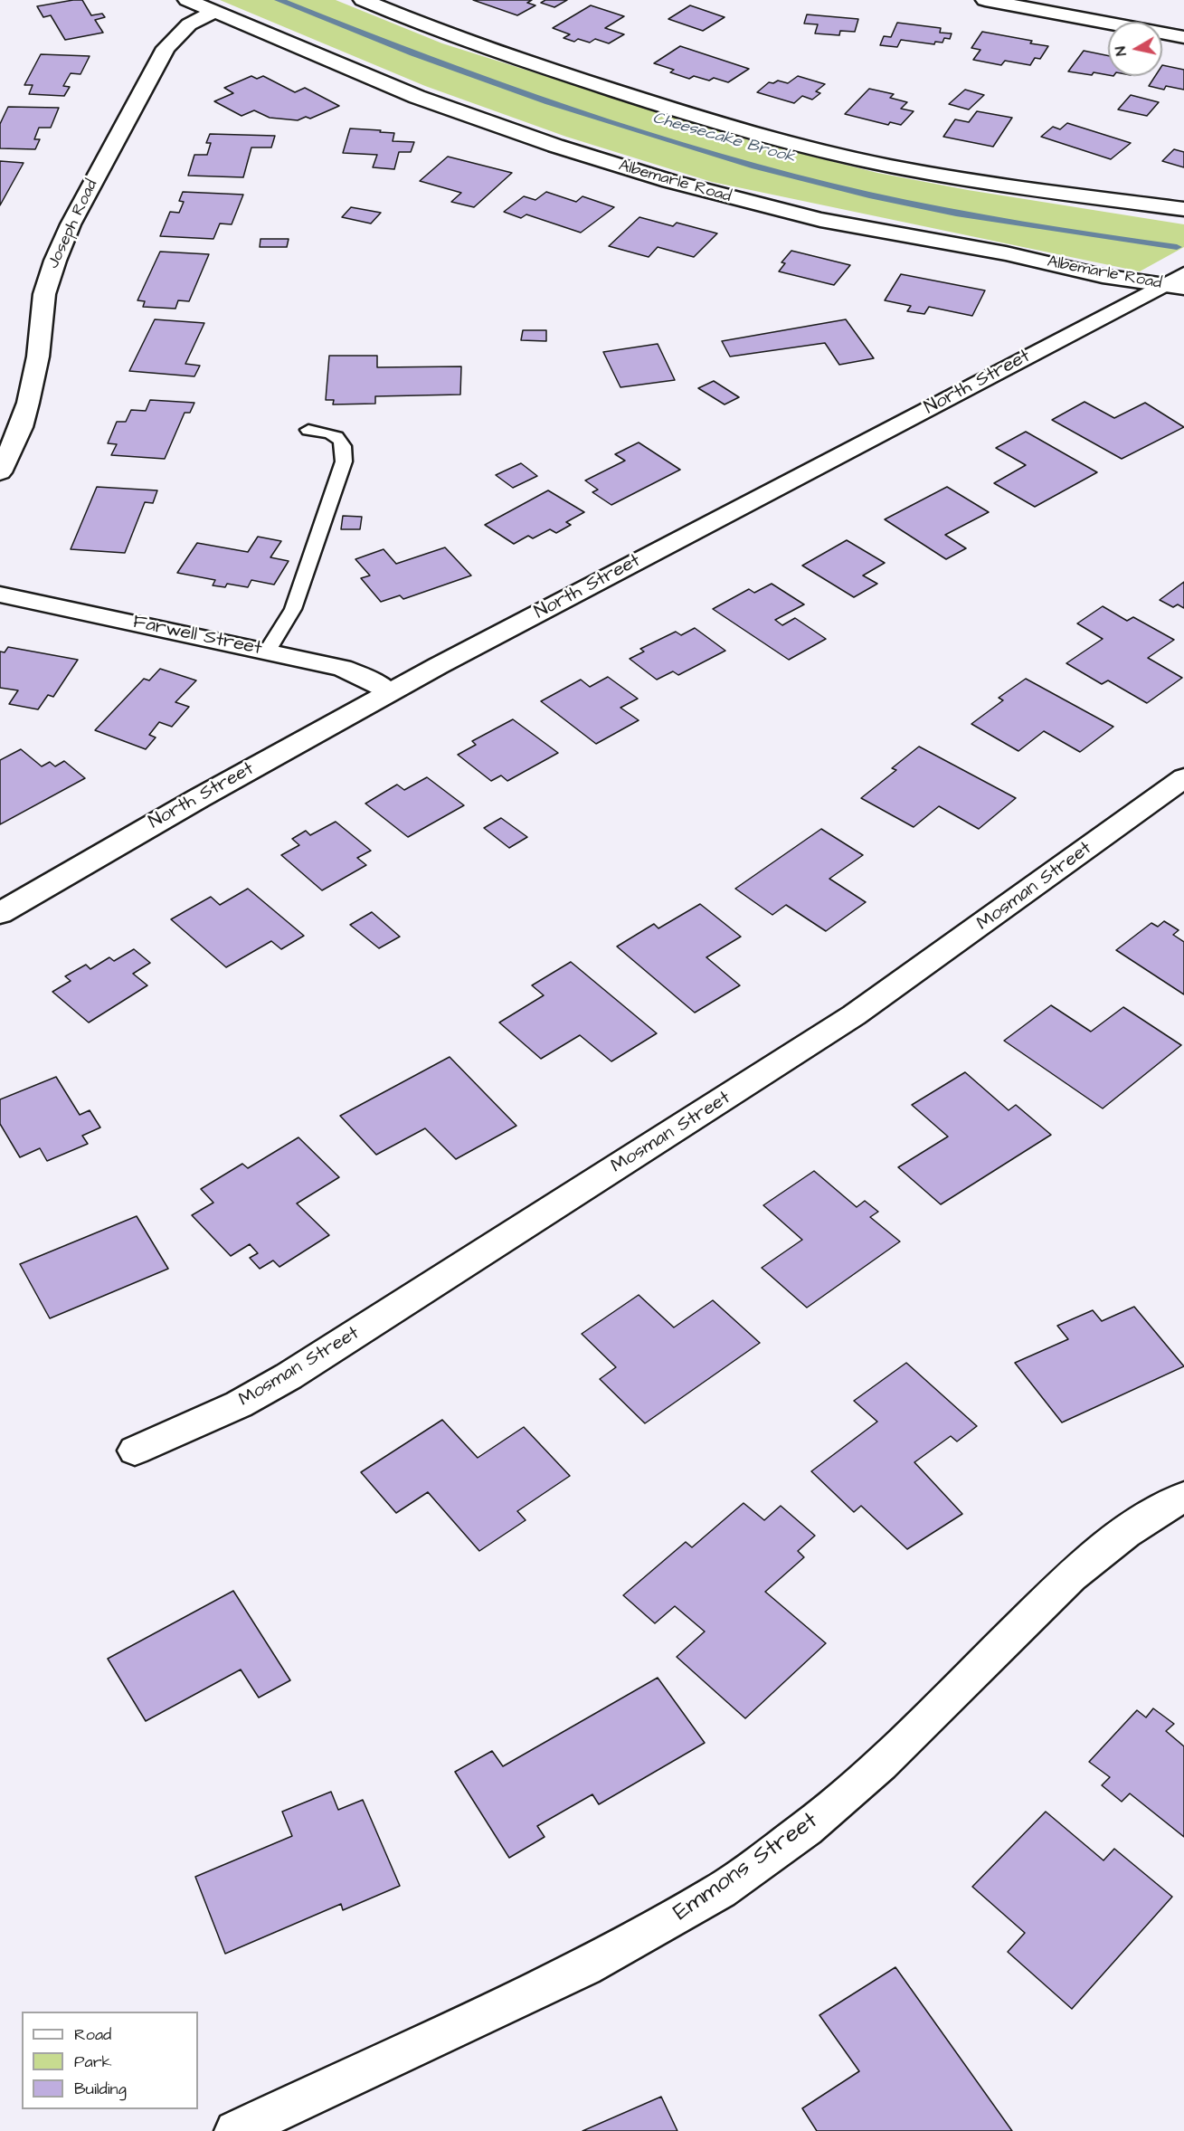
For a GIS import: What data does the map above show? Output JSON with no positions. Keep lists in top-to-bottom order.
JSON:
{
  "streets": {
    "street": [
      "Albemarle Road",
      "Joseph Road",
      "North Street",
      "Farwell Street",
      "Mosman Street",
      "Emmons Street"
    ]
  },
  "crossings": [
    ["Albemarle Road", "Joseph Road"],
    ["Albemarle Road", "North Street"],
    ["North Street", "Farwell Street"]
  ],
  "water": ["Cheesecake Brook"],
  "legend": ["Road", "Park", "Building"],
  "north": "left"
}
